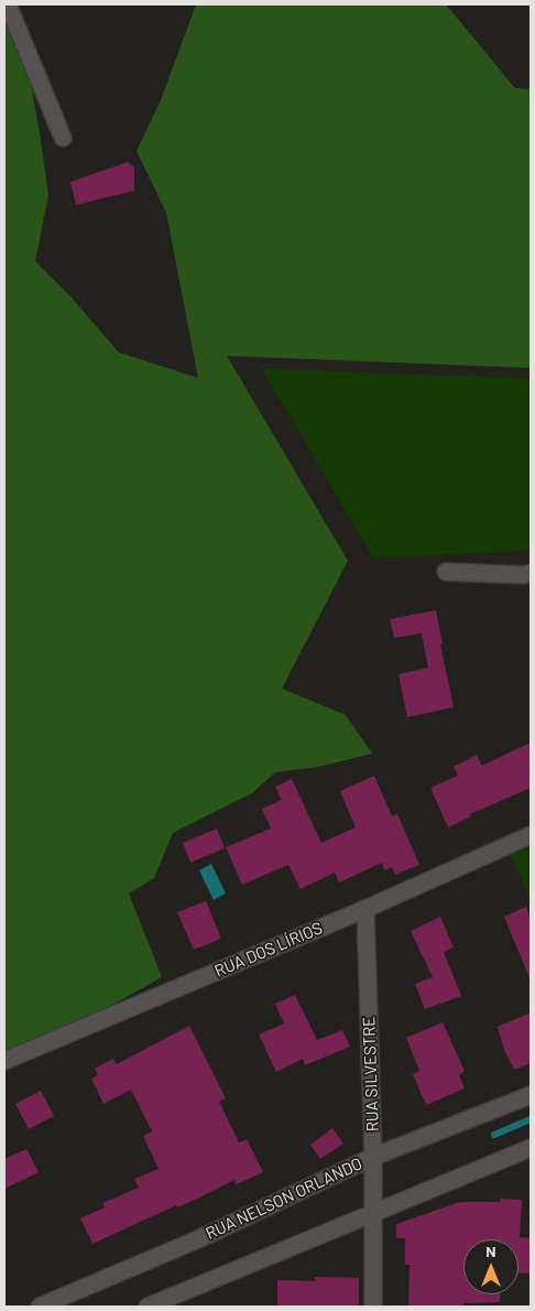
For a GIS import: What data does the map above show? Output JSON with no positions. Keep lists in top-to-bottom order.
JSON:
{
  "streets": {
    "street": ["RUA DOS LÍRIOS", "RUA SILVESTRE", "RUA NELSON ORLANDO"]
  },
  "crossings": [
    ["RUA DOS LÍRIOS", "RUA SILVESTRE"],
    ["RUA SILVESTRE", "RUA NELSON ORLANDO"]
  ],
  "north": "top"
}
